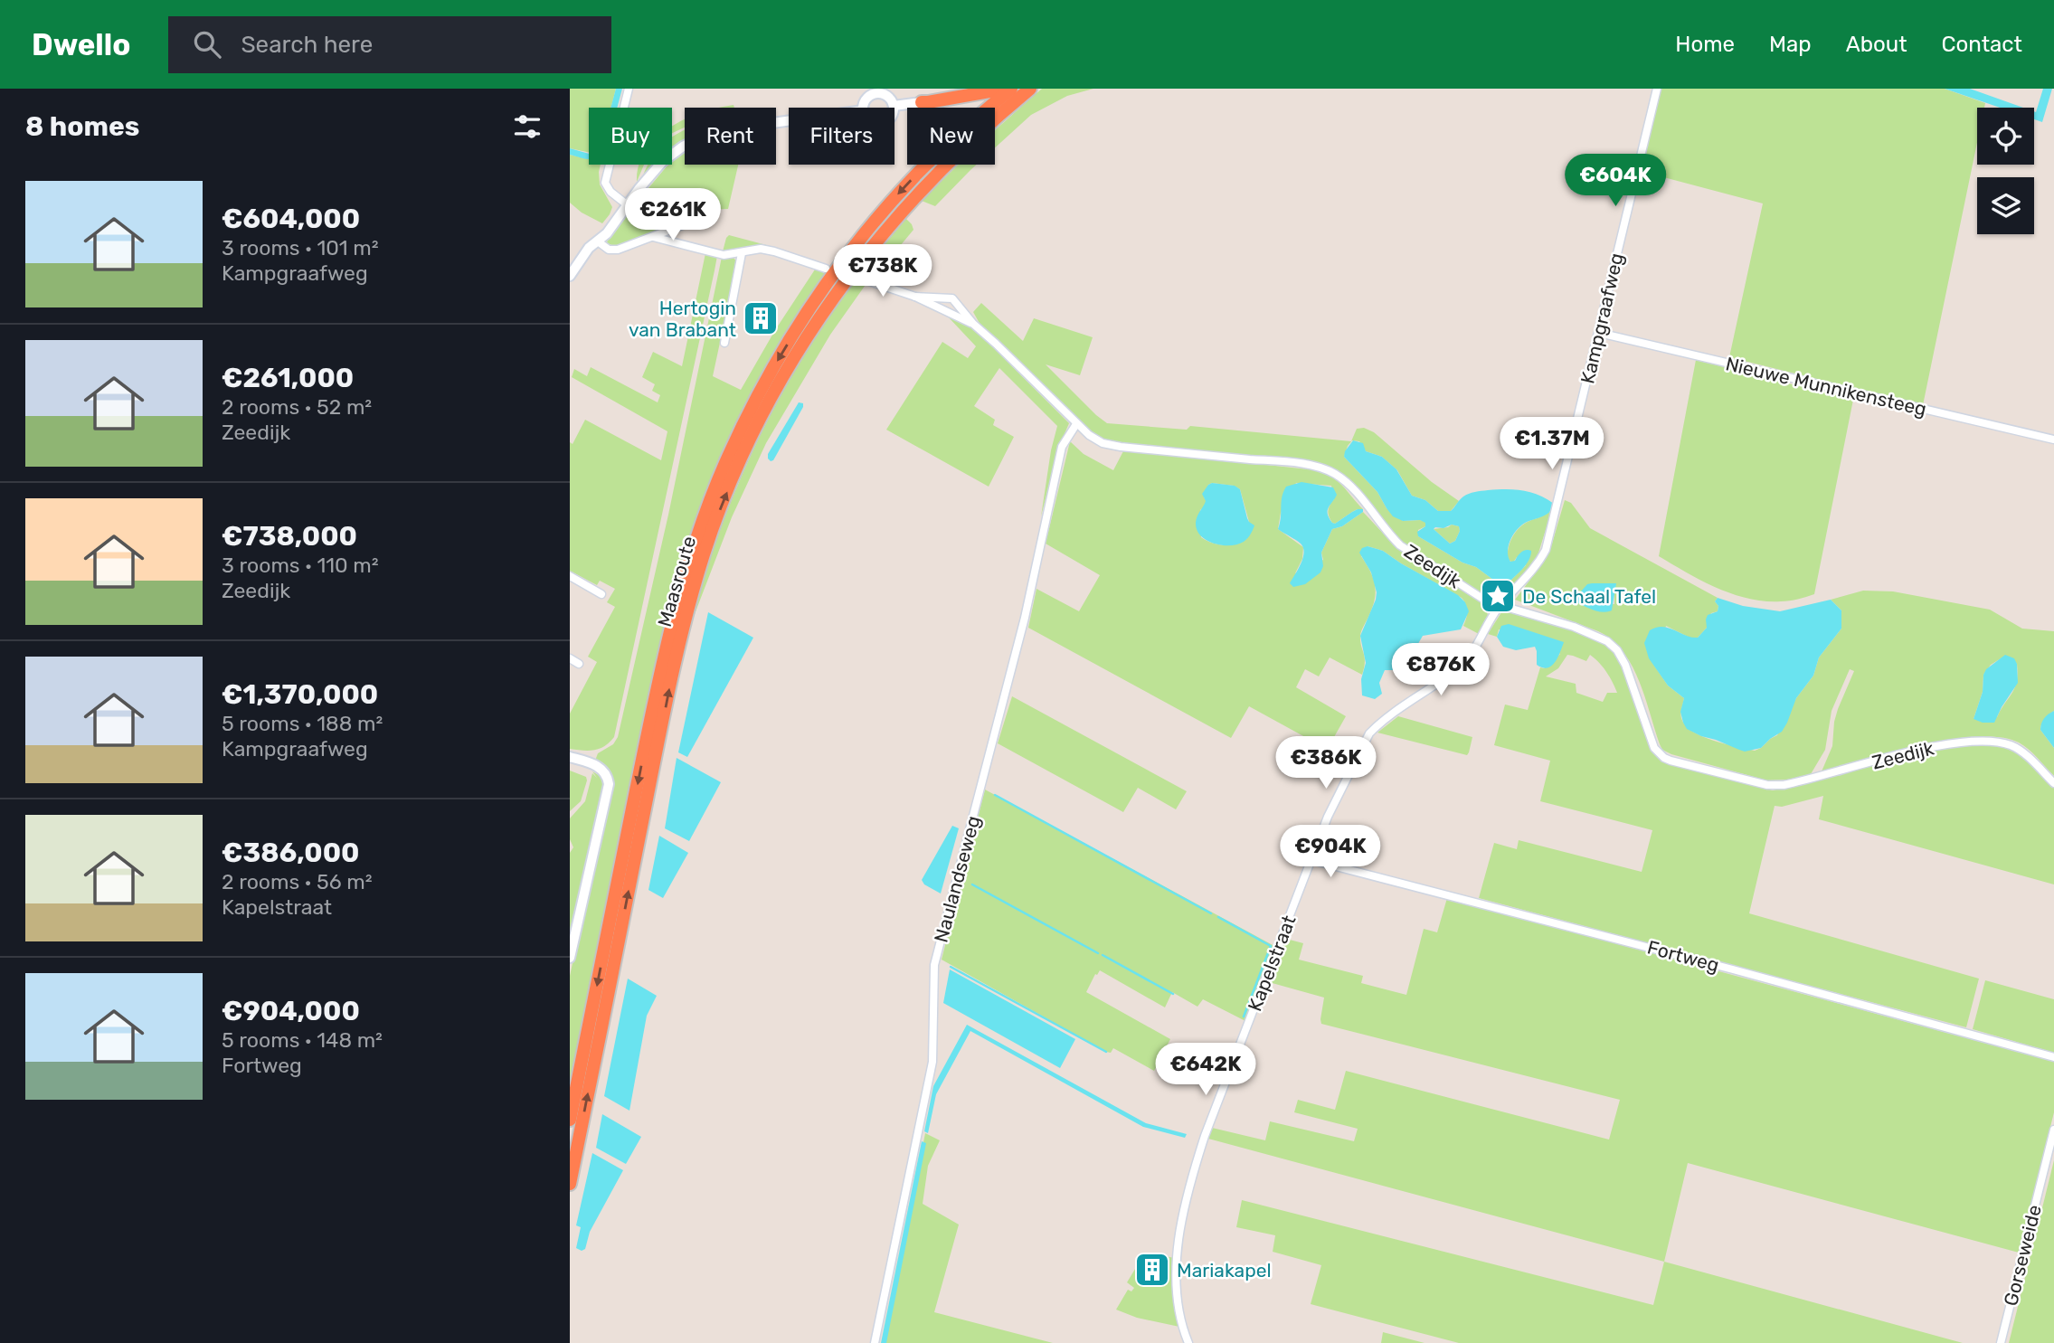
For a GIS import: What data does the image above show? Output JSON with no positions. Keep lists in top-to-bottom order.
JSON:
{
  "streets": {
    "highway": ["Maasroute"],
    "street": [
      "Kampgraafweg",
      "Nieuwe Munnikensteeg",
      "Zeedijk",
      "Naulandseweg",
      "Fortweg",
      "Kapelstraat",
      "Gorseweide"
    ]
  },
  "crossings": [
    ["Kampgraafweg", "Nieuwe Munnikensteeg"],
    ["Kampgraafweg", "Zeedijk"],
    ["Kampgraafweg", "Kapelstraat"],
    ["Zeedijk", "Naulandseweg"],
    ["Zeedijk", "Kapelstraat"],
    ["Fortweg", "Kapelstraat"]
  ],
  "places": {
    "building": ["Hertogin van Brabant", "Mariakapel"],
    "place": ["De Schaal Tafel"]
  },
  "page": {
    "header": "Dwello",
    "search": "Search here",
    "nav": [
      "Home",
      "Map",
      "About",
      "Contact"
    ],
    "heading": "8 homes",
    "chip": [
      "Buy",
      "Rent",
      "Filters",
      "New"
    ],
    "price": [
      "€604K",
      "€261K",
      "€738K",
      "€1.37M",
      "€876K",
      "€386K",
      "€904K",
      "€642K"
    ],
    "list": [
      {
        "name": "€604,000",
        "note": "3 rooms · 101 m² · Kampgraafweg"
      },
      {
        "name": "€261,000",
        "note": "2 rooms · 52 m² · Zeedijk"
      },
      {
        "name": "€738,000",
        "note": "3 rooms · 110 m² · Zeedijk"
      },
      {
        "name": "€1,370,000",
        "note": "5 rooms · 188 m² · Kampgraafweg"
      },
      {
        "name": "€386,000",
        "note": "2 rooms · 56 m² · Kapelstraat"
      },
      {
        "name": "€904,000",
        "note": "5 rooms · 148 m² · Fortweg"
      }
    ]
  }
}
